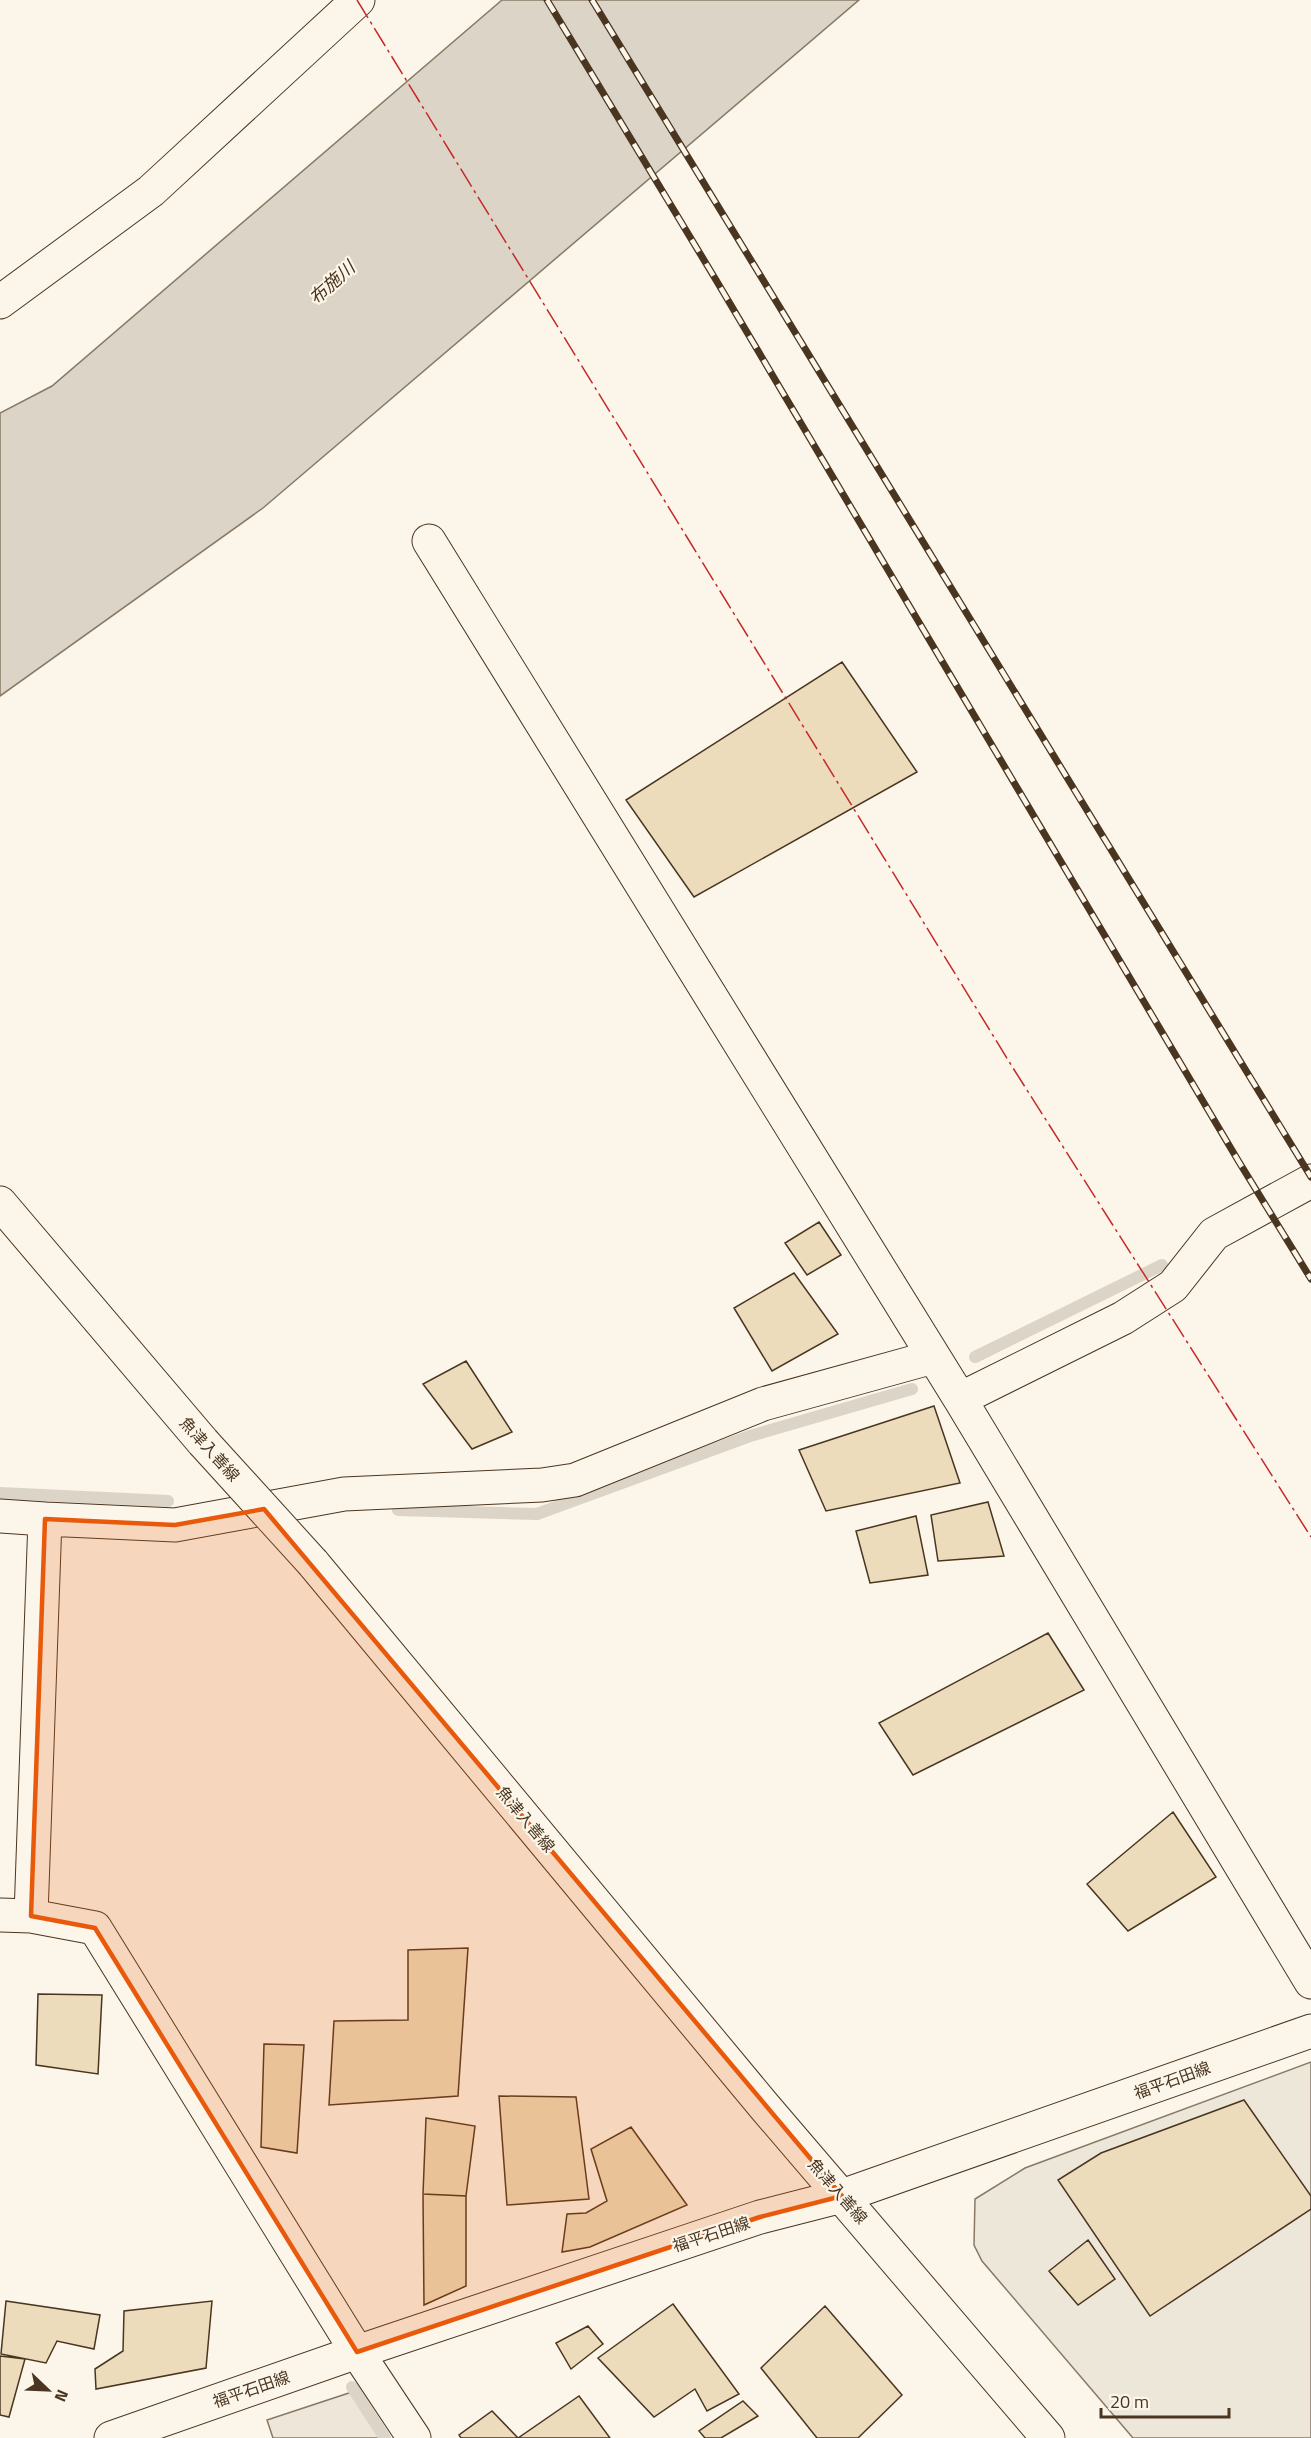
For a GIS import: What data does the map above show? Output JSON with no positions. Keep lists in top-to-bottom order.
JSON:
{
  "streets": {
    "street": ["魚津入善線", "福平石田線"]
  },
  "crossings": [
    ["魚津入善線", "福平石田線"]
  ],
  "water": ["布施川"],
  "scale_bar": "20 m",
  "north": "bottom right"
}
